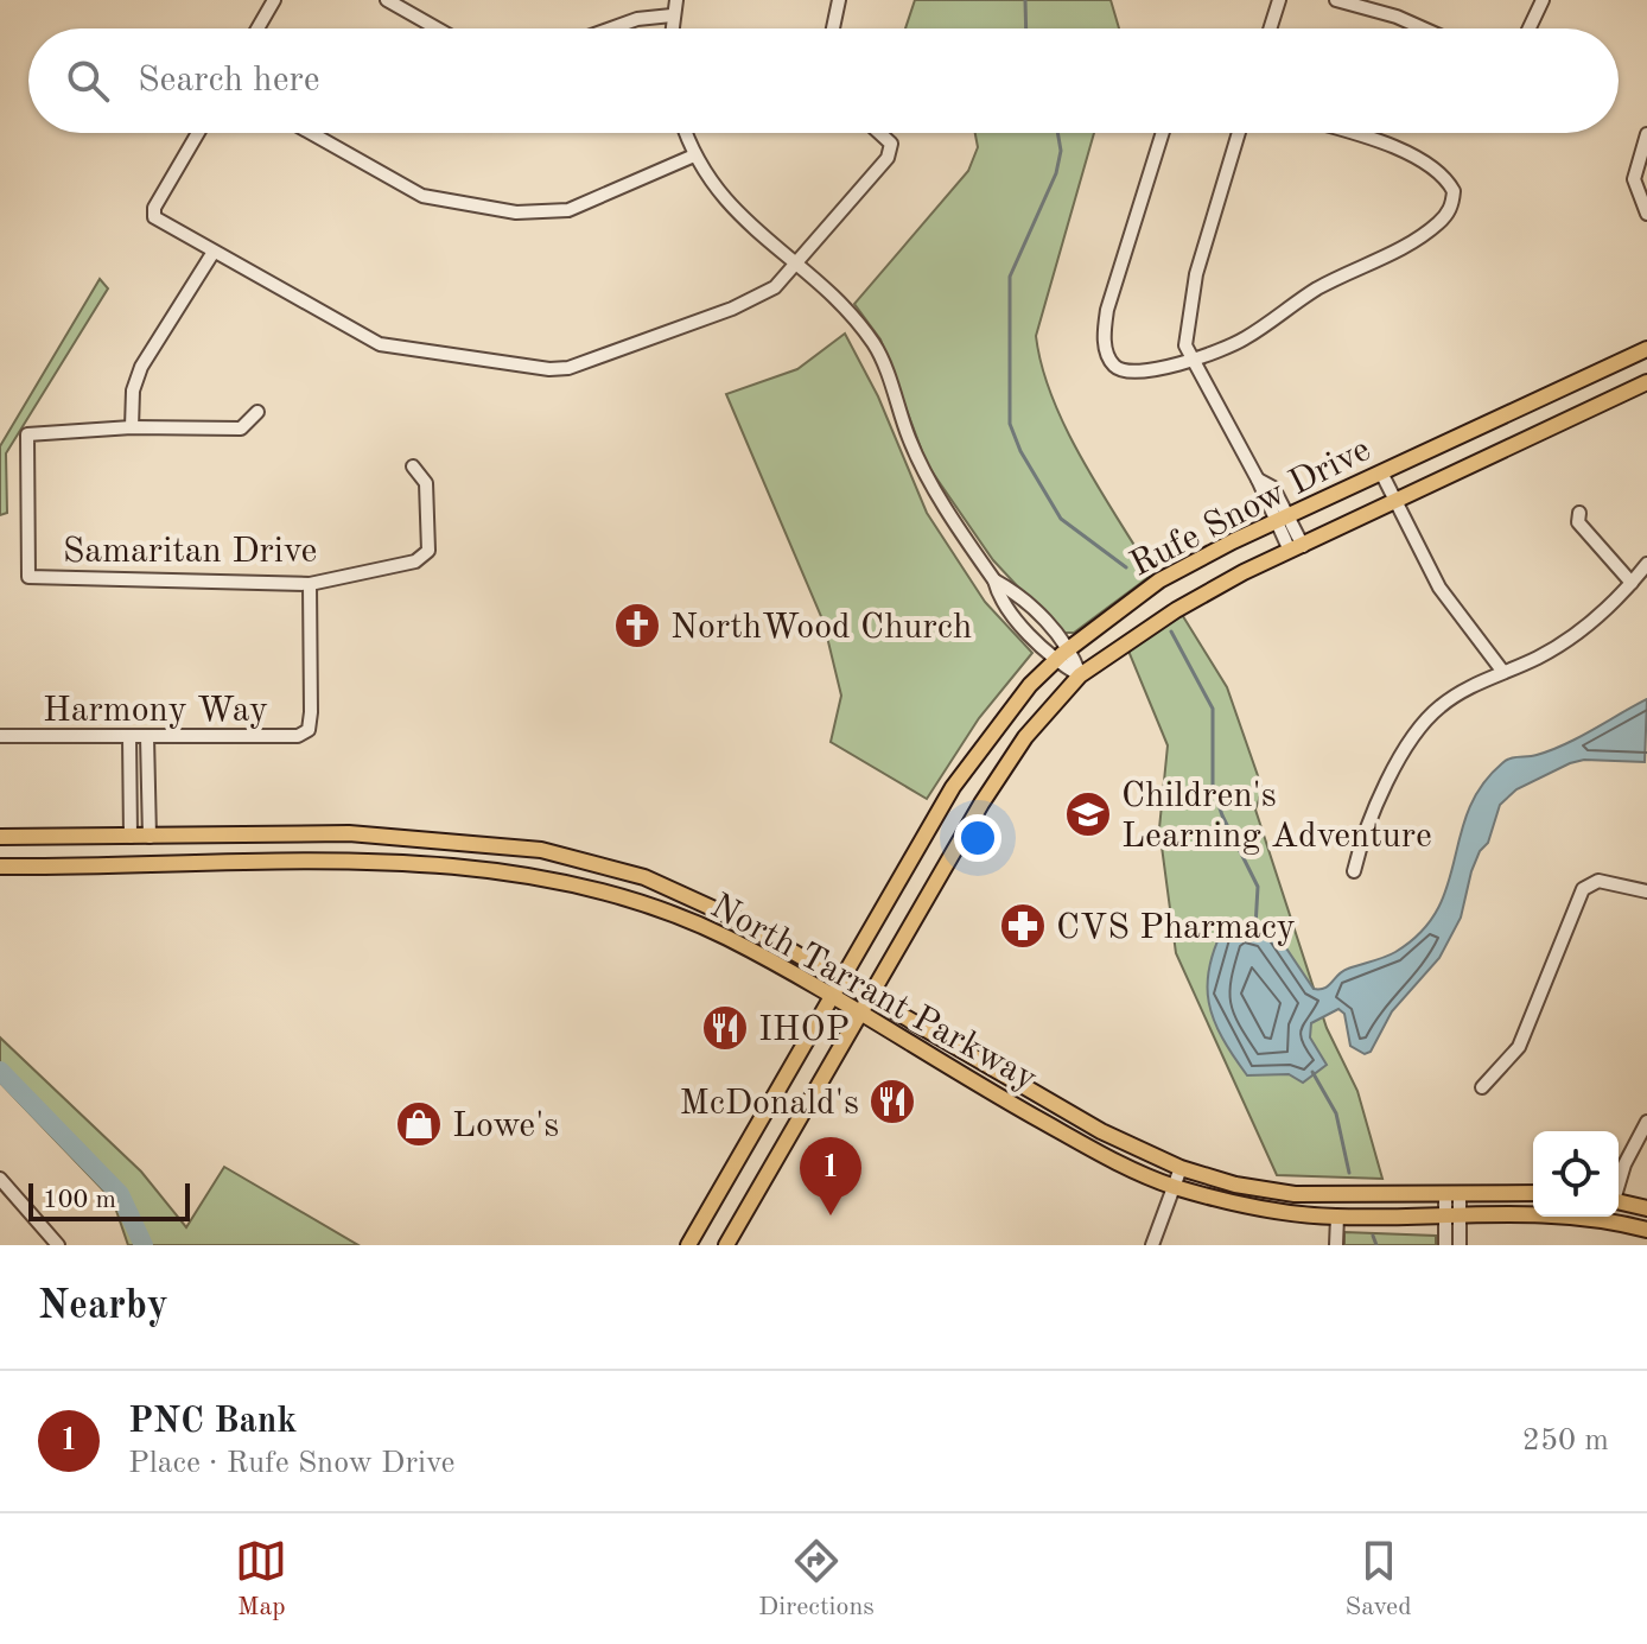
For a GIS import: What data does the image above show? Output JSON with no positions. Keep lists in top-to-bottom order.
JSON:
{
  "streets": {
    "main road": ["Rufe Snow Drive", "North Tarrant Parkway"],
    "street": ["Samaritan Drive", "Harmony Way"]
  },
  "crossings": [
    ["Rufe Snow Drive", "North Tarrant Parkway"],
    ["Samaritan Drive", "Harmony Way"]
  ],
  "places": {
    "church": ["NorthWood Church"],
    "school or university": ["Children's Learning Adventure"],
    "pharmacy": ["CVS Pharmacy"],
    "restaurant": ["IHOP", "McDonald's"],
    "shop": ["Lowe's"]
  },
  "scale_bar": "100 m",
  "page": {
    "search": "Search here",
    "pins": "1",
    "scale": "100 m",
    "heading": "Nearby",
    "list": [
      {
        "mark": "1",
        "name": "PNC Bank",
        "note": "Place · Rufe Snow Drive",
        "value": "250 m"
      }
    ],
    "nav": ["Map", "Directions", "Saved"]
  }
}
